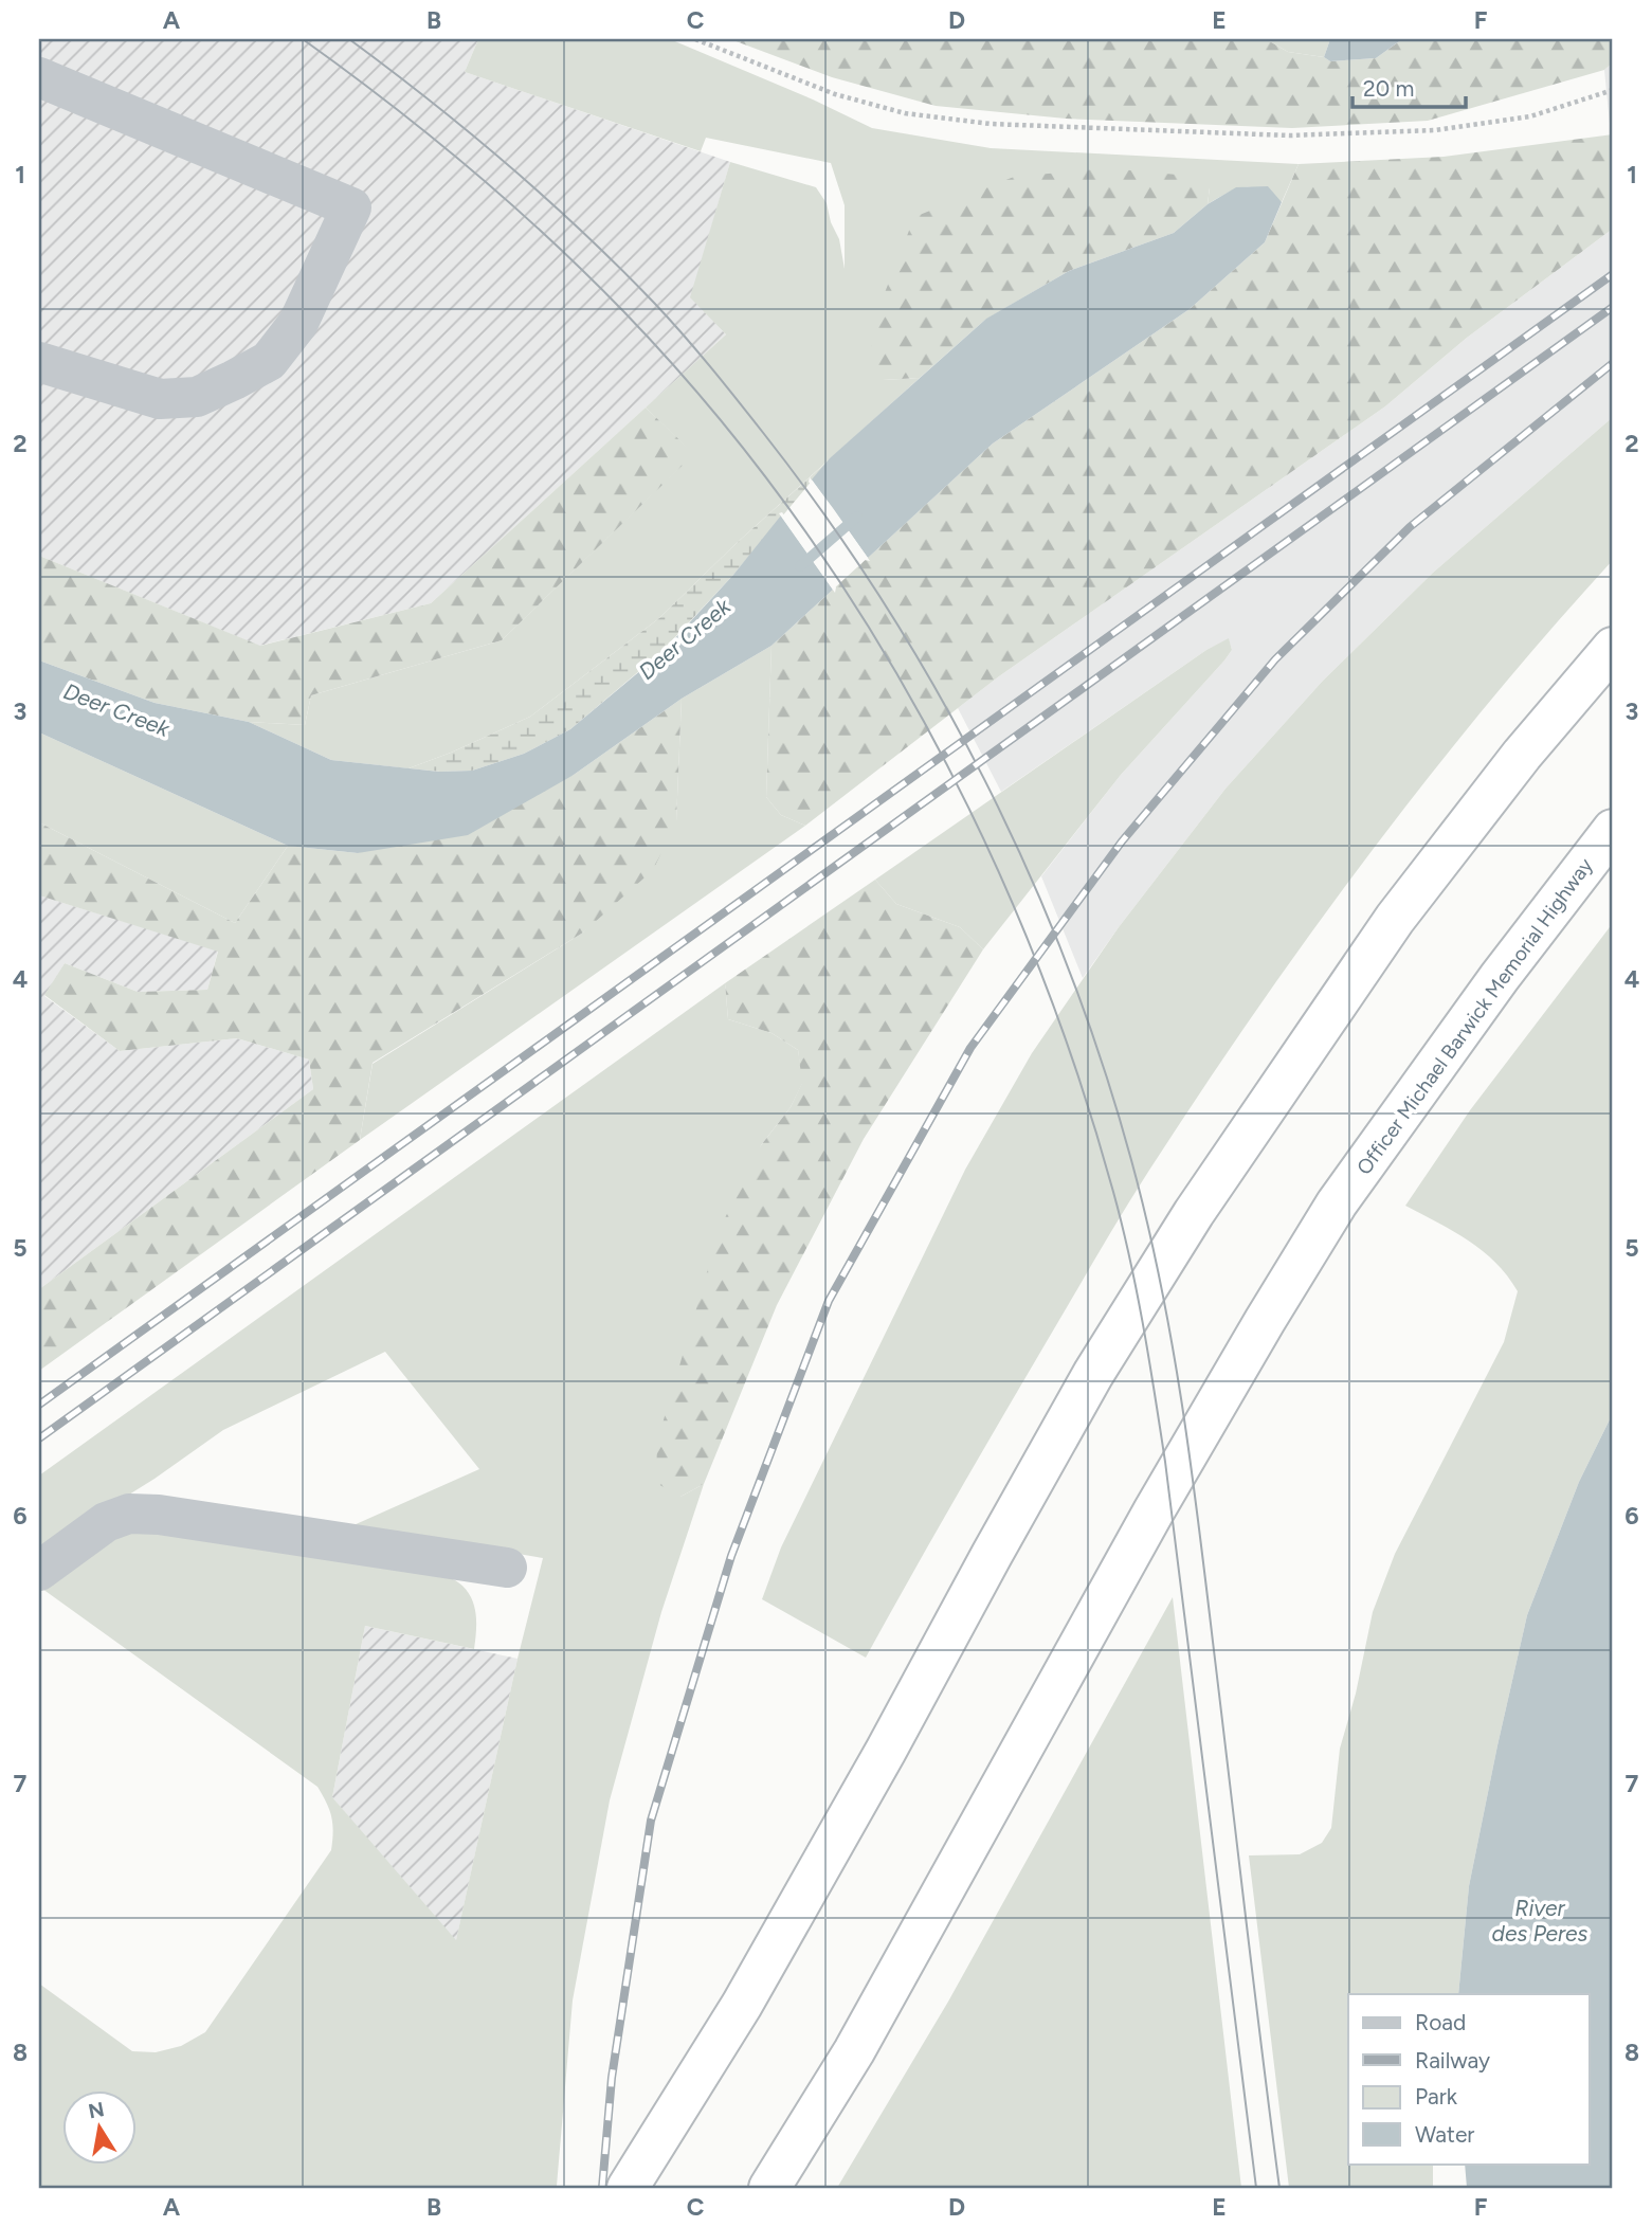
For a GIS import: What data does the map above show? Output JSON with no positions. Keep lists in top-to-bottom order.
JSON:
{
  "streets": {
    "highway": ["Officer Michael Barwick Memorial Highway"]
  },
  "water": ["Deer Creek", "River des Peres"],
  "legend": [
    "Road",
    "Railway",
    "Park",
    "Water"
  ],
  "scale_bar": "20 m",
  "north": "top",
  "grid": {
    "columns": [
      "A",
      "B",
      "C",
      "D",
      "E",
      "F"
    ],
    "rows": [
      "1",
      "2",
      "3",
      "4",
      "5",
      "6",
      "7",
      "8"
    ]
  }
}
